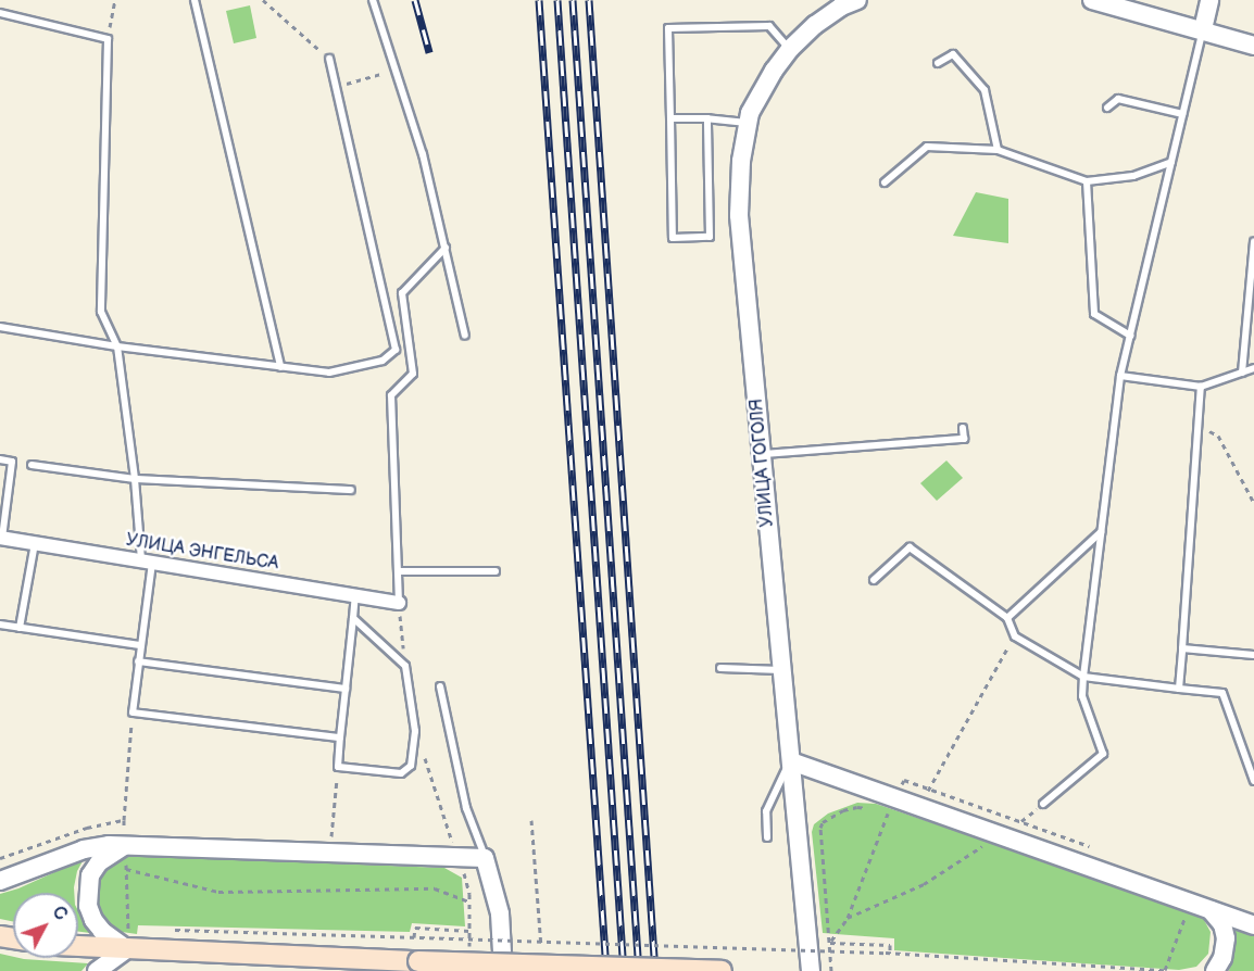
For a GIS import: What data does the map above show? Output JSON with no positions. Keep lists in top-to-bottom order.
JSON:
{
  "streets": {
    "street": ["УЛИЦА ГОГОЛЯ", "УЛИЦА ЭНГЕЛЬСА"]
  },
  "north": "top right"
}
